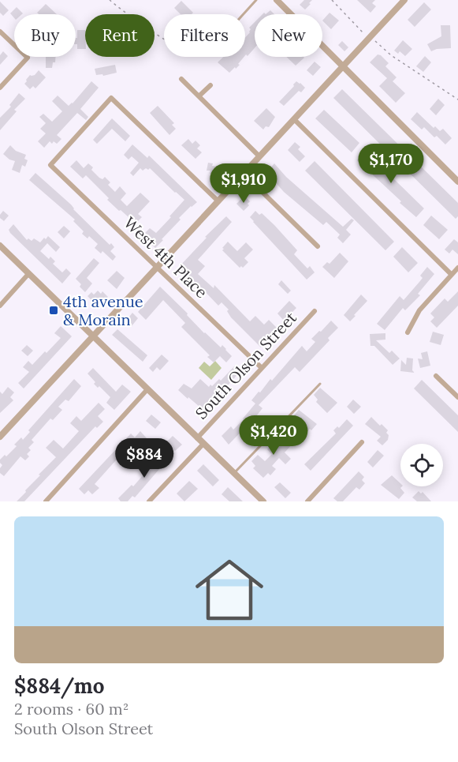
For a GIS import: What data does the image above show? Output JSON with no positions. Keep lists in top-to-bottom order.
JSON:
{
  "streets": {
    "street": ["West 4th Place", "South Olson Street"]
  },
  "crossings": [
    ["West 4th Place", "South Olson Street"]
  ],
  "places": {
    "transit": ["4th avenue & Morain"]
  },
  "page": {
    "chip": [
      "Buy",
      "Rent",
      "Filters",
      "New"
    ],
    "price": [
      "$1,170",
      "$1,910",
      "$1,420",
      "$884"
    ],
    "list": [
      {
        "name": "$884/mo",
        "note": "2 rooms · 60 m² · South Olson Street"
      }
    ]
  }
}
